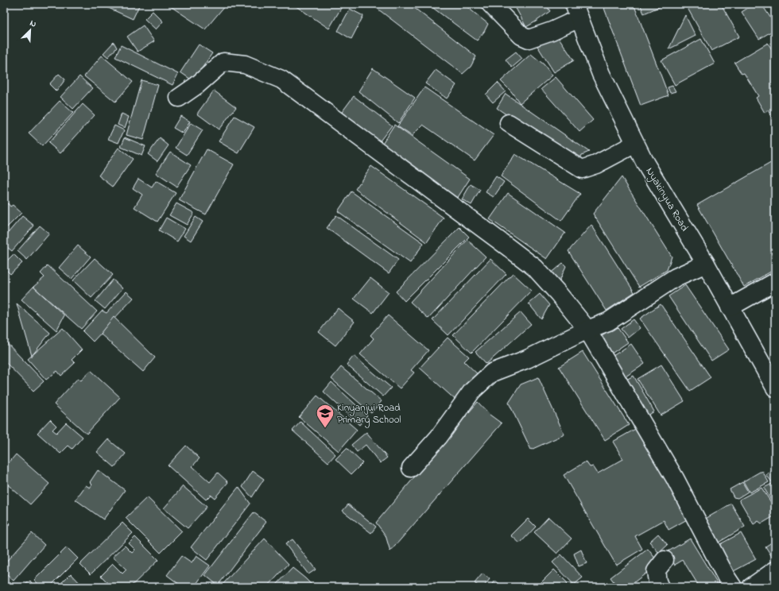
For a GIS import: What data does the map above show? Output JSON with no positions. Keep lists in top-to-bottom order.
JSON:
{
  "streets": {
    "street": ["Nyakinyua Road"]
  },
  "places": {
    "school or university": ["Kinyanjui Road Primary School"]
  },
  "north": "top right"
}
